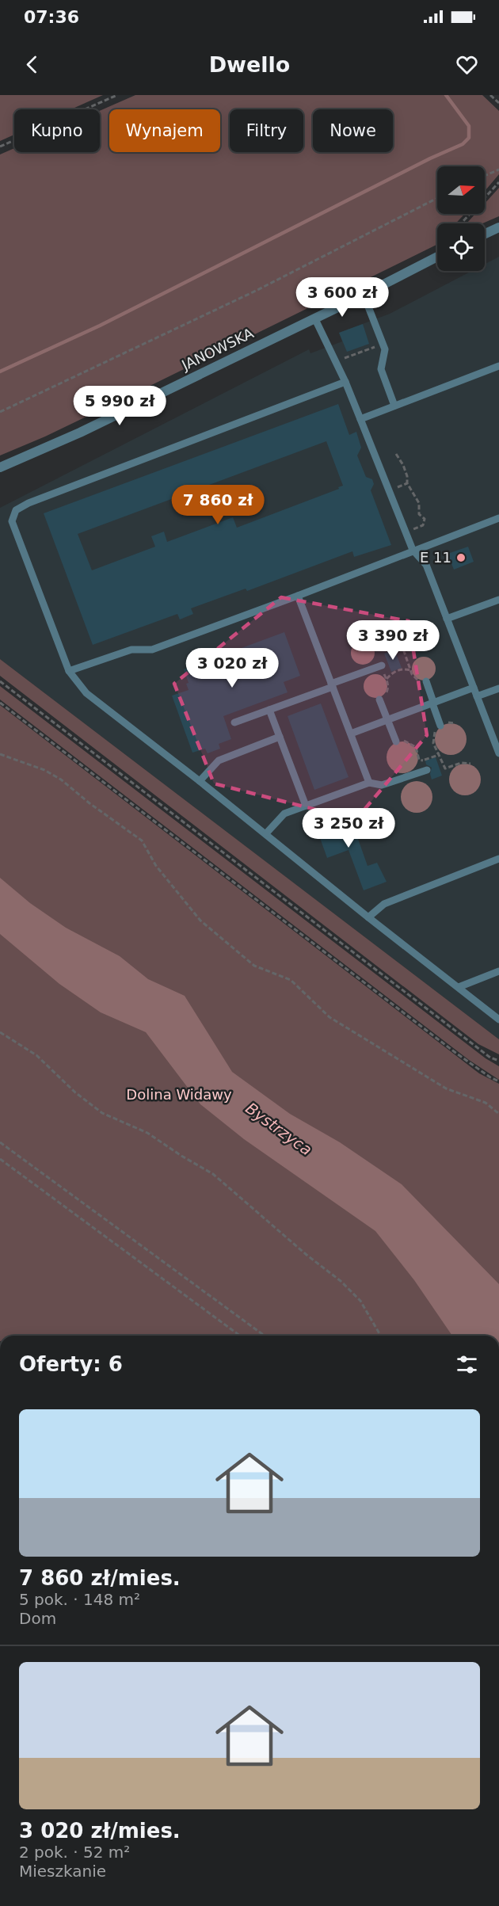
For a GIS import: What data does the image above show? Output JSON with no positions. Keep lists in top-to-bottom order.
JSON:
{
  "streets": {
    "street": ["JANOWSKA"]
  },
  "water": ["Bystrzyca"],
  "parks": ["Dolina Widawy"],
  "places": ["E 11"],
  "north": "right",
  "page": {
    "status": "07:36",
    "header": "Dwello",
    "chip": [
      "Kupno",
      "Wynajem",
      "Filtry",
      "Nowe"
    ],
    "price": [
      "3 600 zł",
      "5 990 zł",
      "7 860 zł",
      "3 390 zł",
      "3 020 zł",
      "3 250 zł"
    ],
    "heading": "Oferty: 6",
    "list": [
      {
        "name": "7 860 zł/mies.",
        "note": "5 pok. · 148 m² · Dom"
      },
      {
        "name": "3 020 zł/mies.",
        "note": "2 pok. · 52 m² · Mieszkanie"
      }
    ]
  }
}
